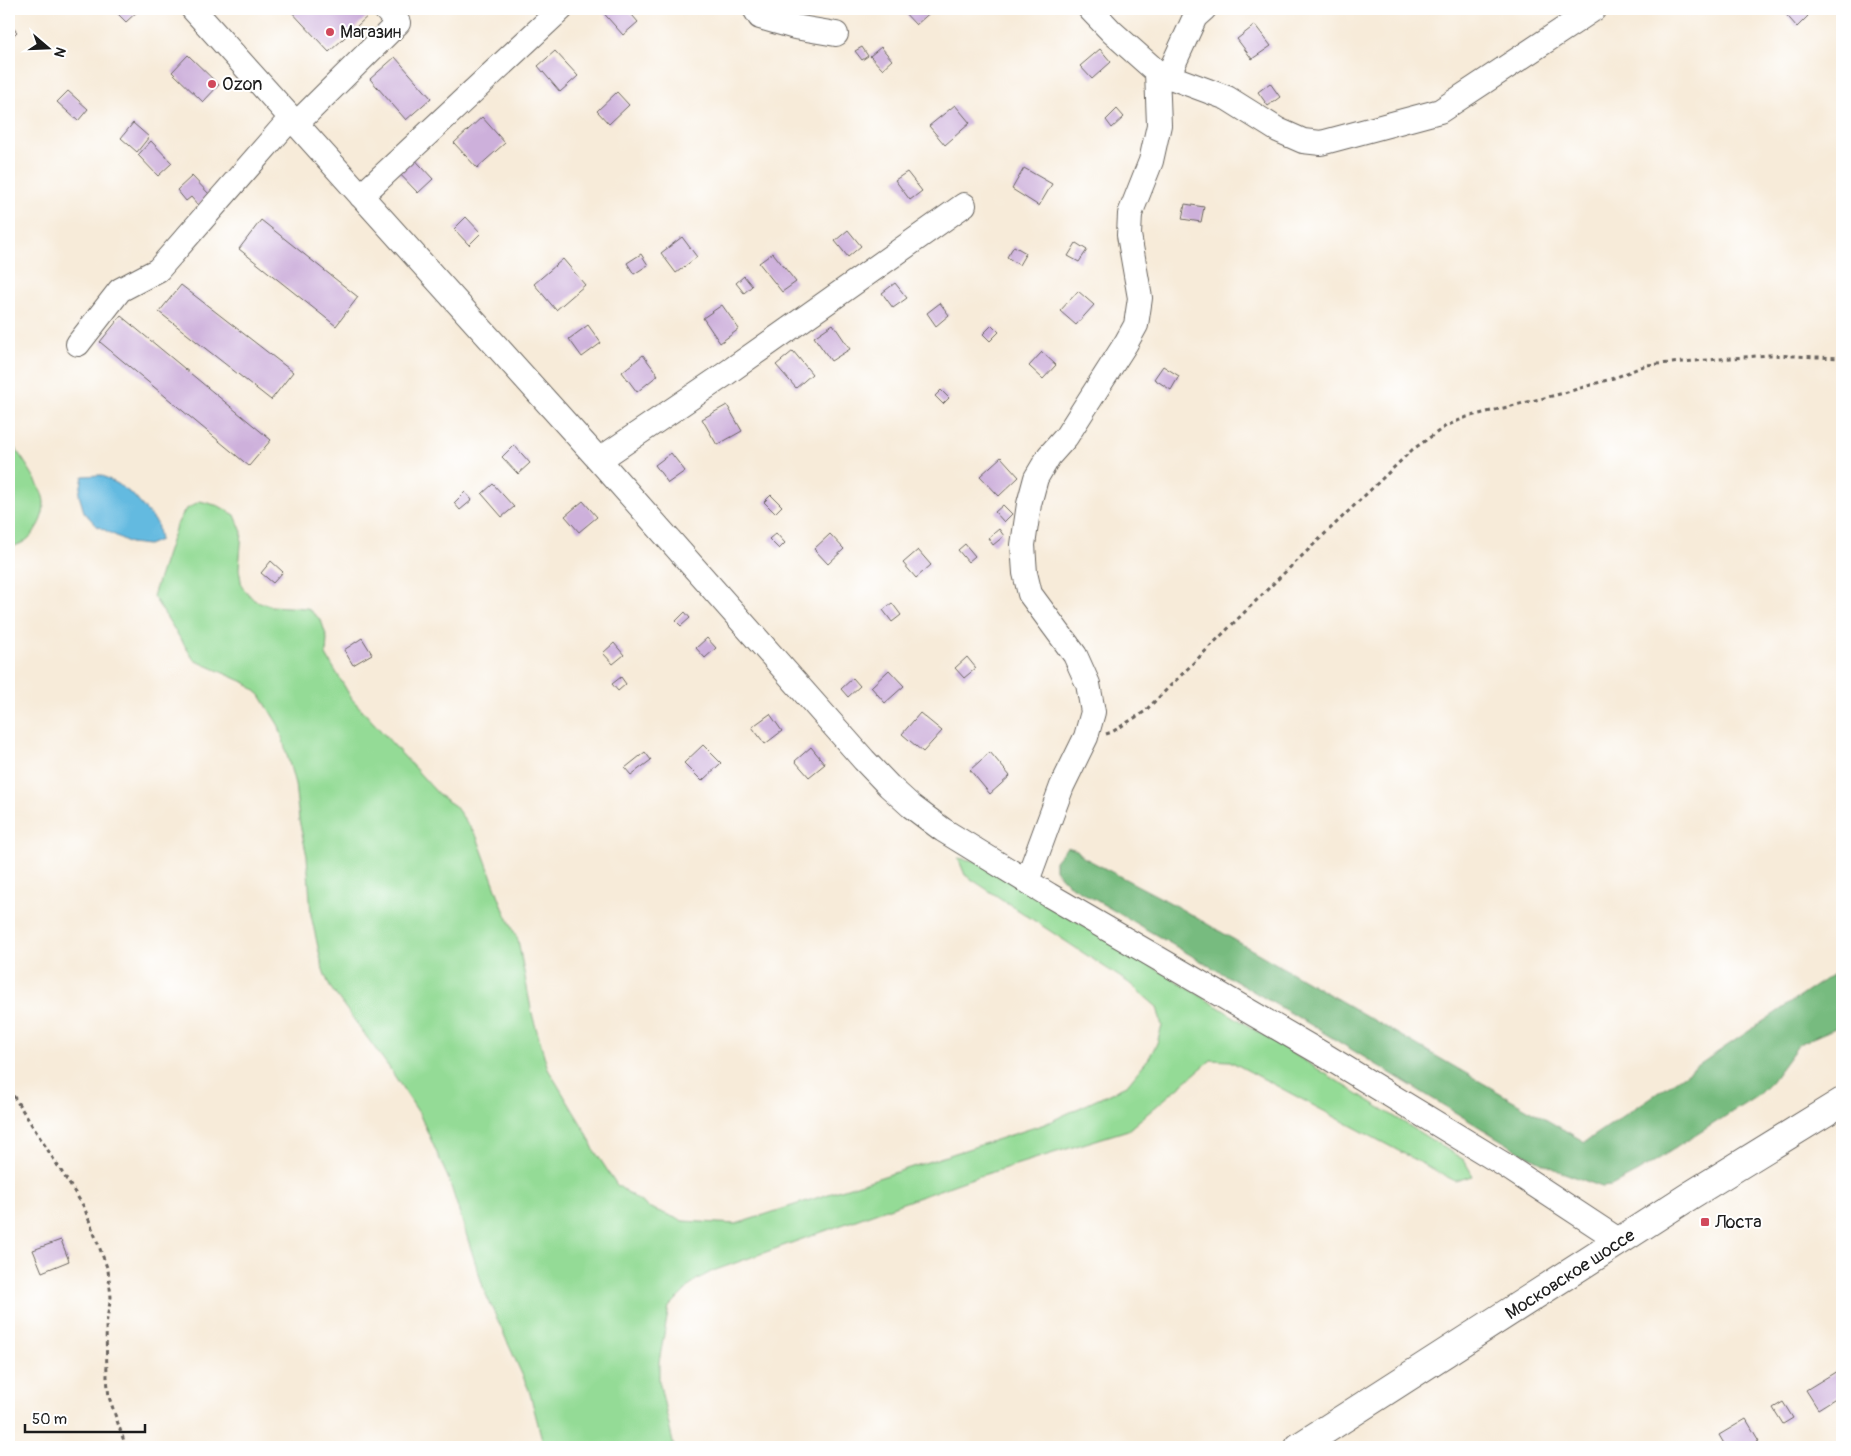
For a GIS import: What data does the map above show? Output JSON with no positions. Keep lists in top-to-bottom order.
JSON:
{
  "streets": {
    "main road": ["Московское шоссе"]
  },
  "places": {
    "other": ["Магазин", "Ozon"],
    "transit": ["Лоста"]
  },
  "scale_bar": "50 m",
  "north": "right"
}
